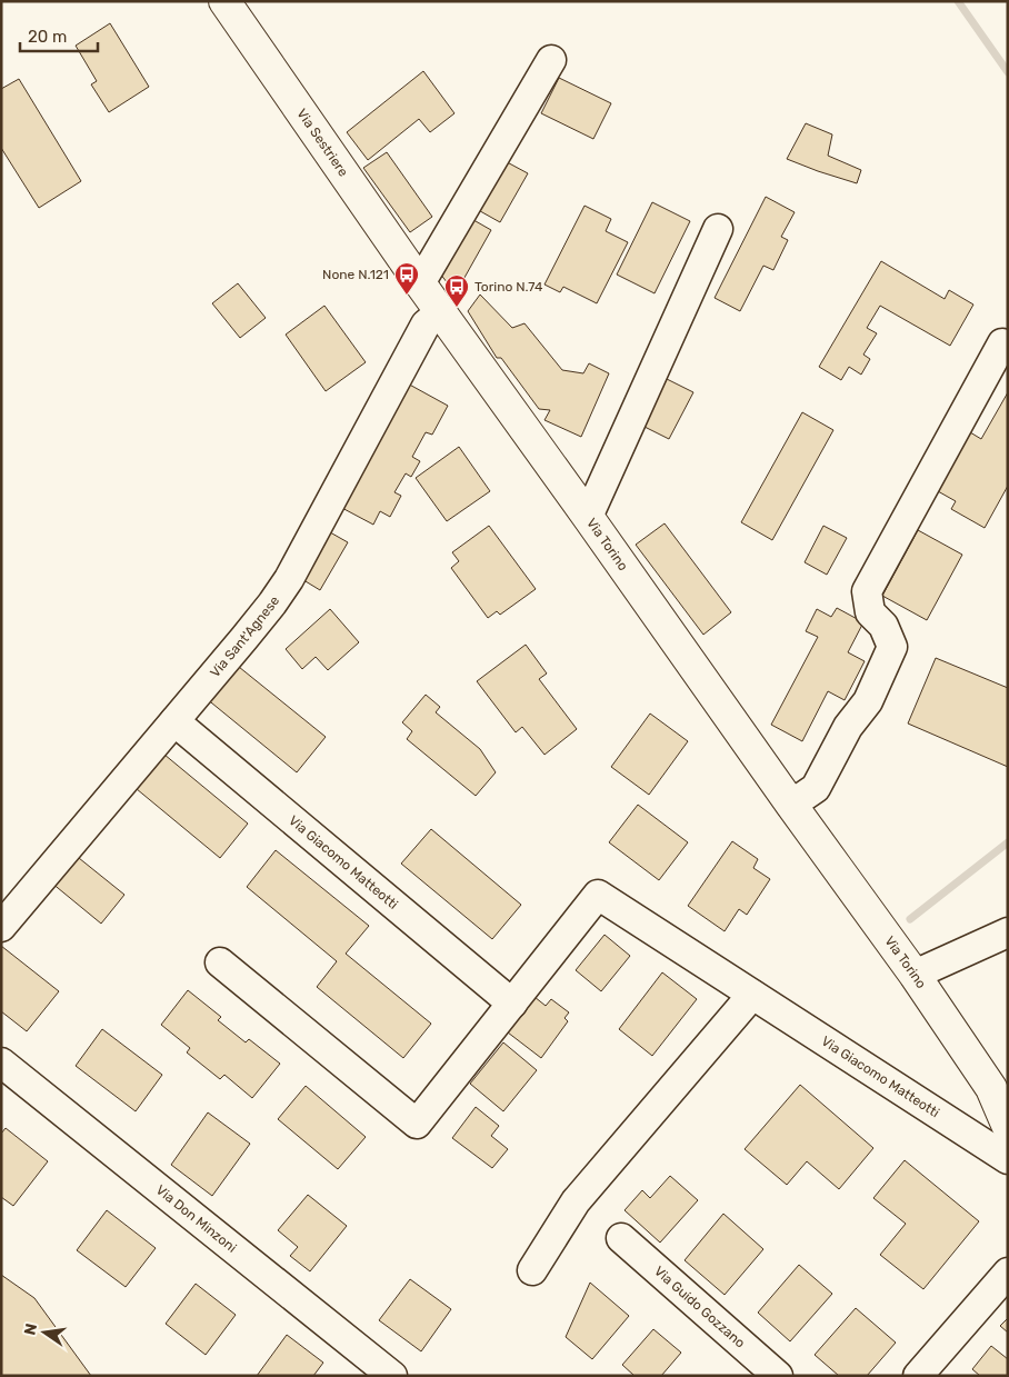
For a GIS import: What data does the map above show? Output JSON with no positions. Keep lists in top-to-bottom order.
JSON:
{
  "streets": {
    "main road": ["Via Sestriere", "Via Torino"],
    "street": [
      "Via Sant'Agnese",
      "Via Giacomo Matteotti",
      "Via Don Minzoni",
      "Via Guido Gozzano"
    ]
  },
  "crossings": [
    ["Via Sestriere", "Via Torino"],
    ["Via Torino", "Via Sant'Agnese"],
    ["Via Sant'Agnese", "Via Giacomo Matteotti"]
  ],
  "places": {
    "bus stop": ["None N.121", "Torino N.74"]
  },
  "scale_bar": "20 m",
  "north": "left"
}
